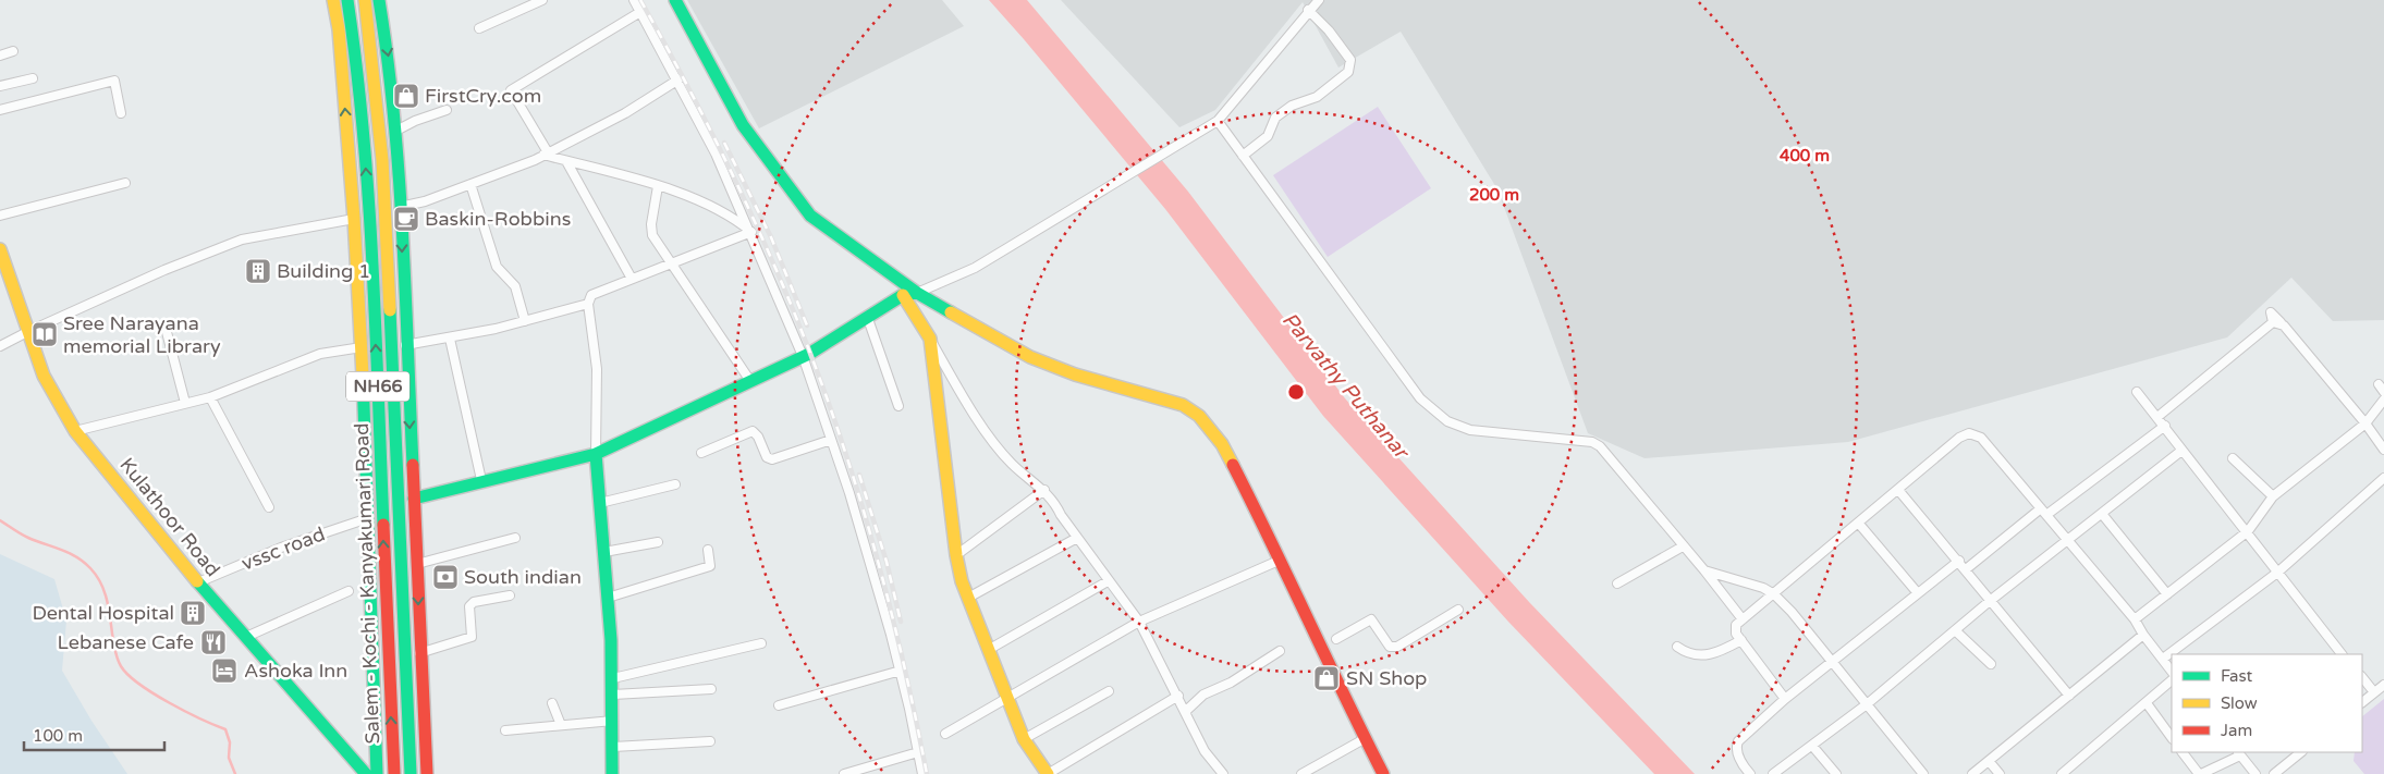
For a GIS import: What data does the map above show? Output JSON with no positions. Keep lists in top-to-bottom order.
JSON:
{
  "streets": {
    "main road": ["NH66", "Kulathoor Road", "Salem - Kochi - Kanyakumari Road"],
    "street": ["vssc road"]
  },
  "crossings": [
    ["Kulathoor Road", "vssc road"]
  ],
  "water": ["Parvathy Puthanar"],
  "places": {
    "shop": ["FirstCry.com", "SN Shop"],
    "cafe": ["Baskin-Robbins"],
    "building": ["Building 1", "Dental Hospital"],
    "library": ["Sree Narayana memorial Library"],
    "bank": ["South indian"],
    "restaurant": ["Lebanese Cafe"],
    "hotel": ["Ashoka Inn"]
  },
  "legend": ["Fast", "Slow", "Jam"],
  "scale_bar": "100 m",
  "rings": ["400 m", "200 m"]
}
